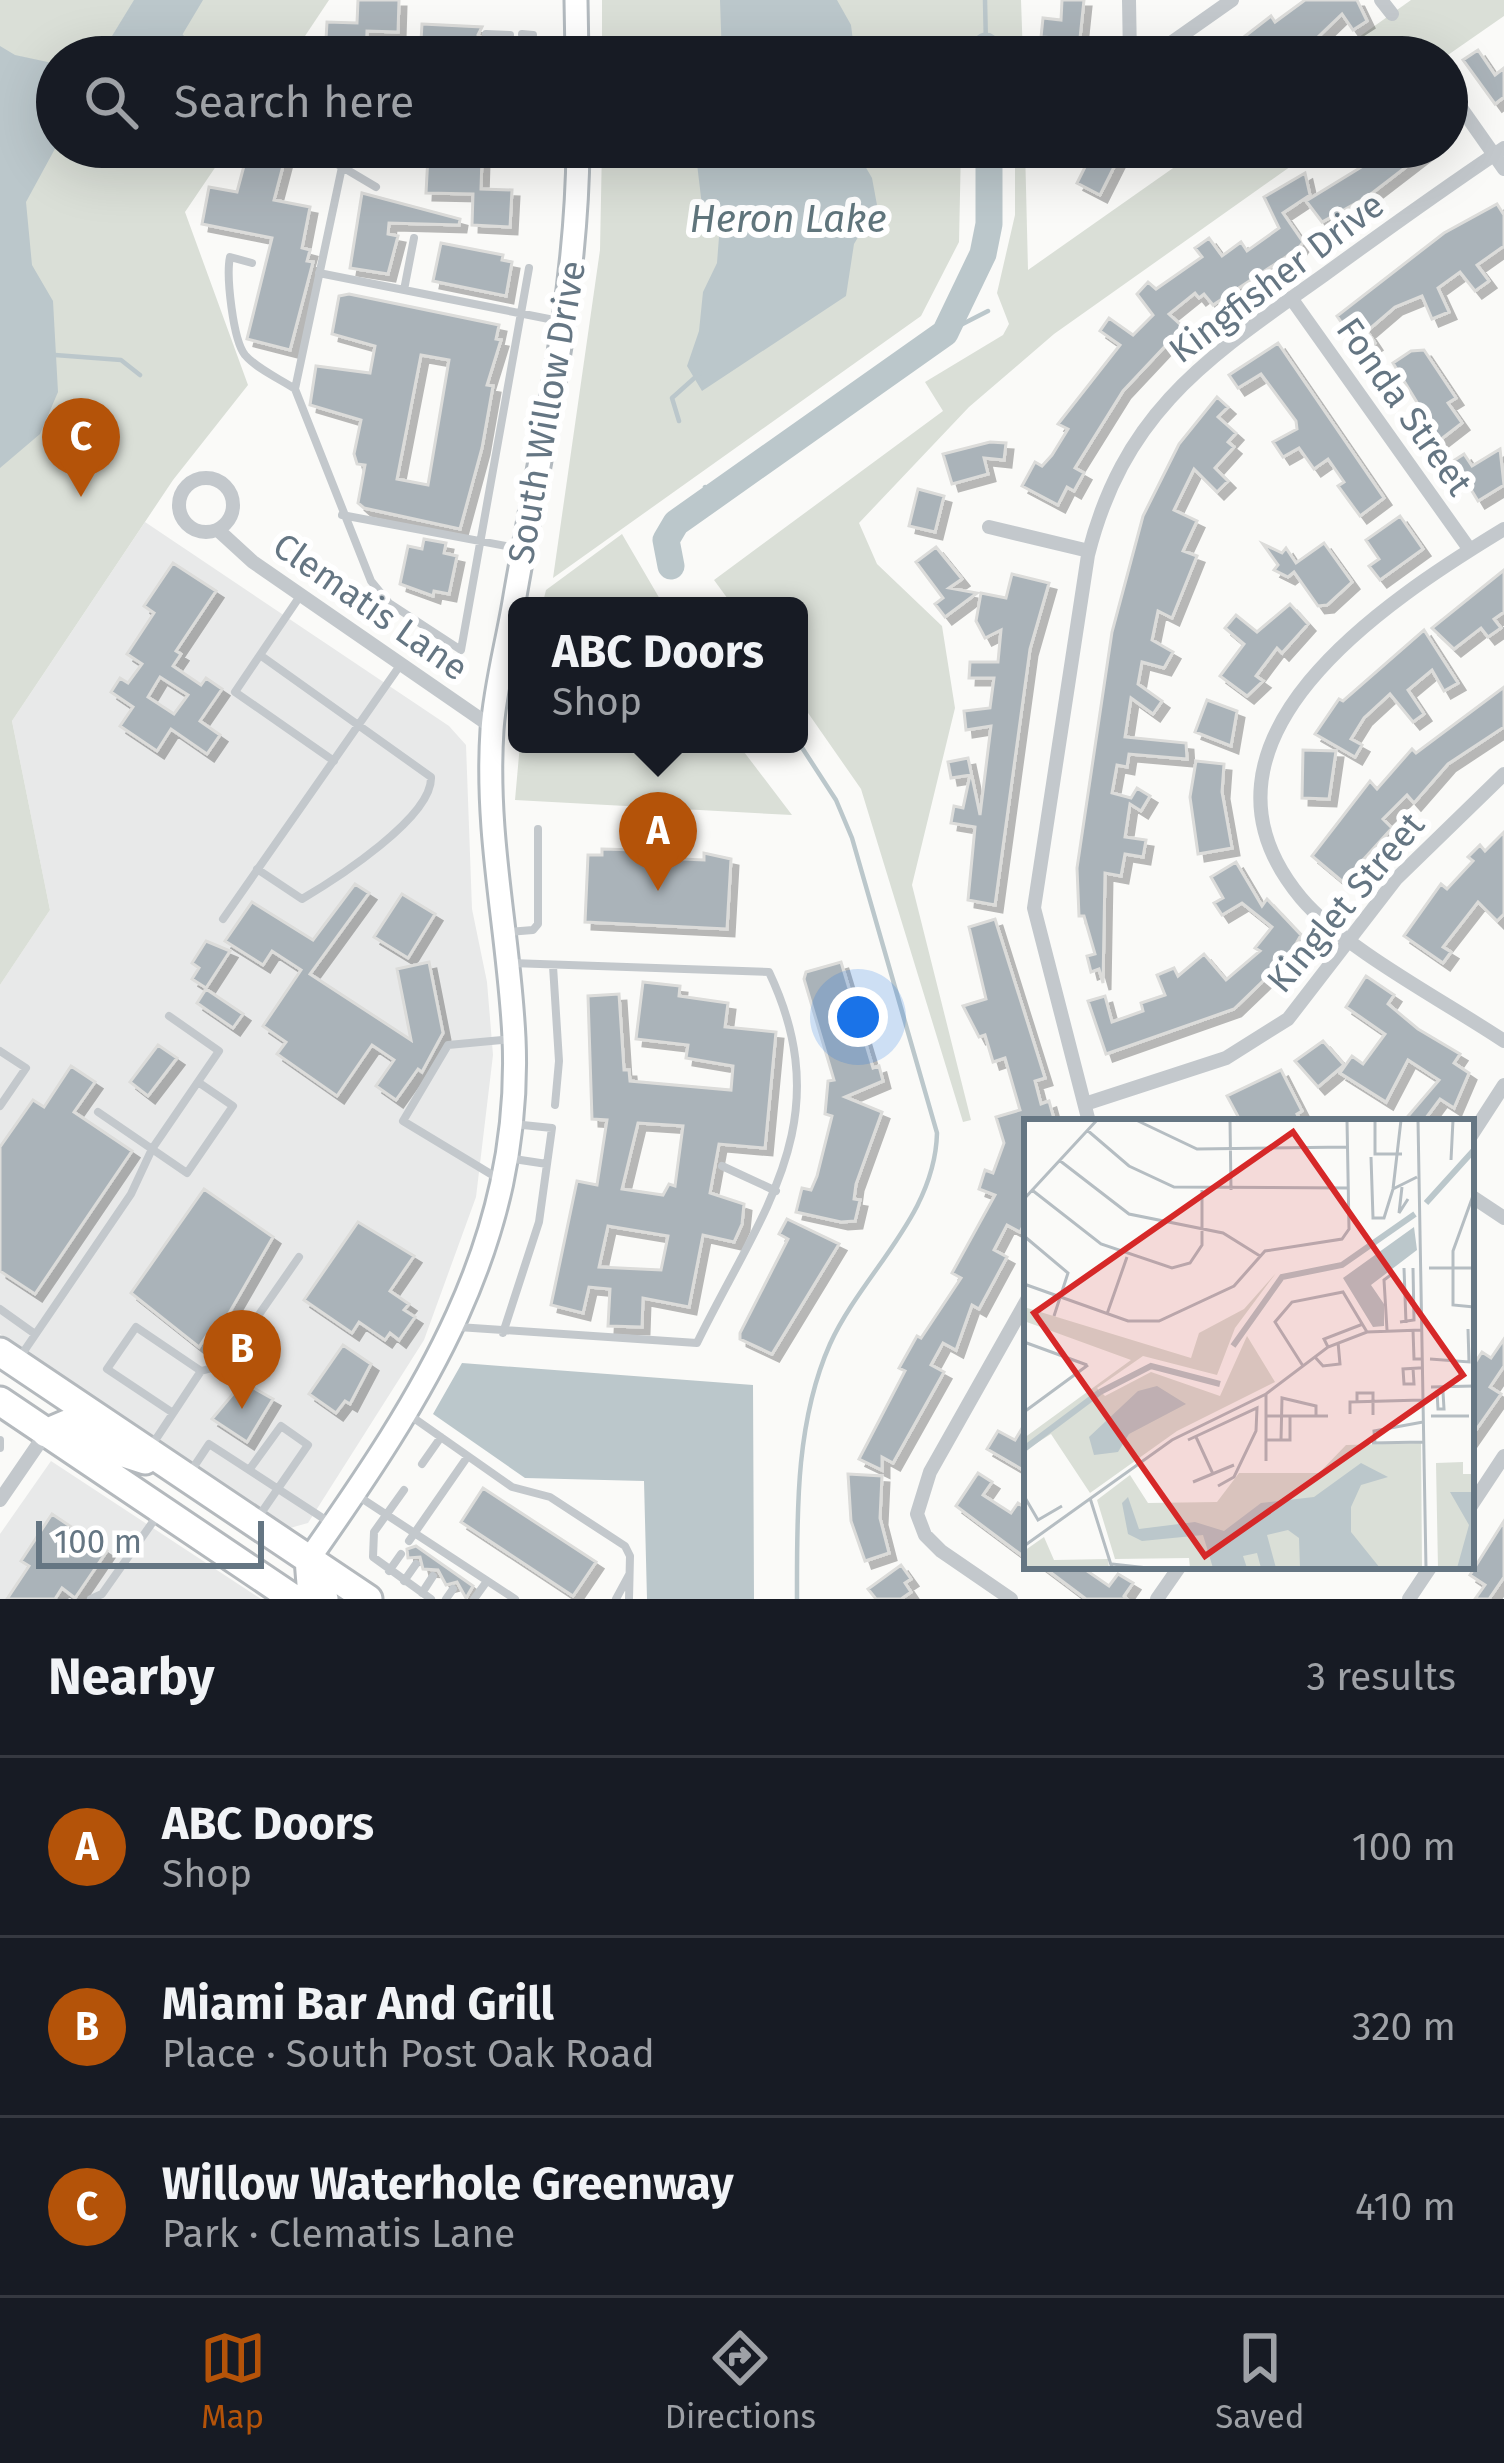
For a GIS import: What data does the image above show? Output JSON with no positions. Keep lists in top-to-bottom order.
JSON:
{
  "streets": {
    "street": [
      "Kingfisher Drive",
      "Fonda Street",
      "South Willow Drive",
      "Clematis Lane",
      "Kinglet Street"
    ]
  },
  "crossings": [
    ["Kingfisher Drive", "Fonda Street"],
    ["Kingfisher Drive", "Kinglet Street"],
    ["South Willow Drive", "Clematis Lane"]
  ],
  "water": ["Heron Lake"],
  "scale_bar": "100 m",
  "page": {
    "search": "Search here",
    "pins": ["C", "A", "B"],
    "popup": ["ABC Doors", "Shop"],
    "scale": "100 m",
    "heading": ["Nearby", "3 results"],
    "list": [
      {
        "mark": "A",
        "name": "ABC Doors",
        "note": "Shop",
        "value": "100 m"
      },
      {
        "mark": "B",
        "name": "Miami Bar And Grill",
        "note": "Place · South Post Oak Road",
        "value": "320 m"
      },
      {
        "mark": "C",
        "name": "Willow Waterhole Greenway",
        "note": "Park · Clematis Lane",
        "value": "410 m"
      }
    ],
    "nav": ["Map", "Directions", "Saved"]
  }
}
